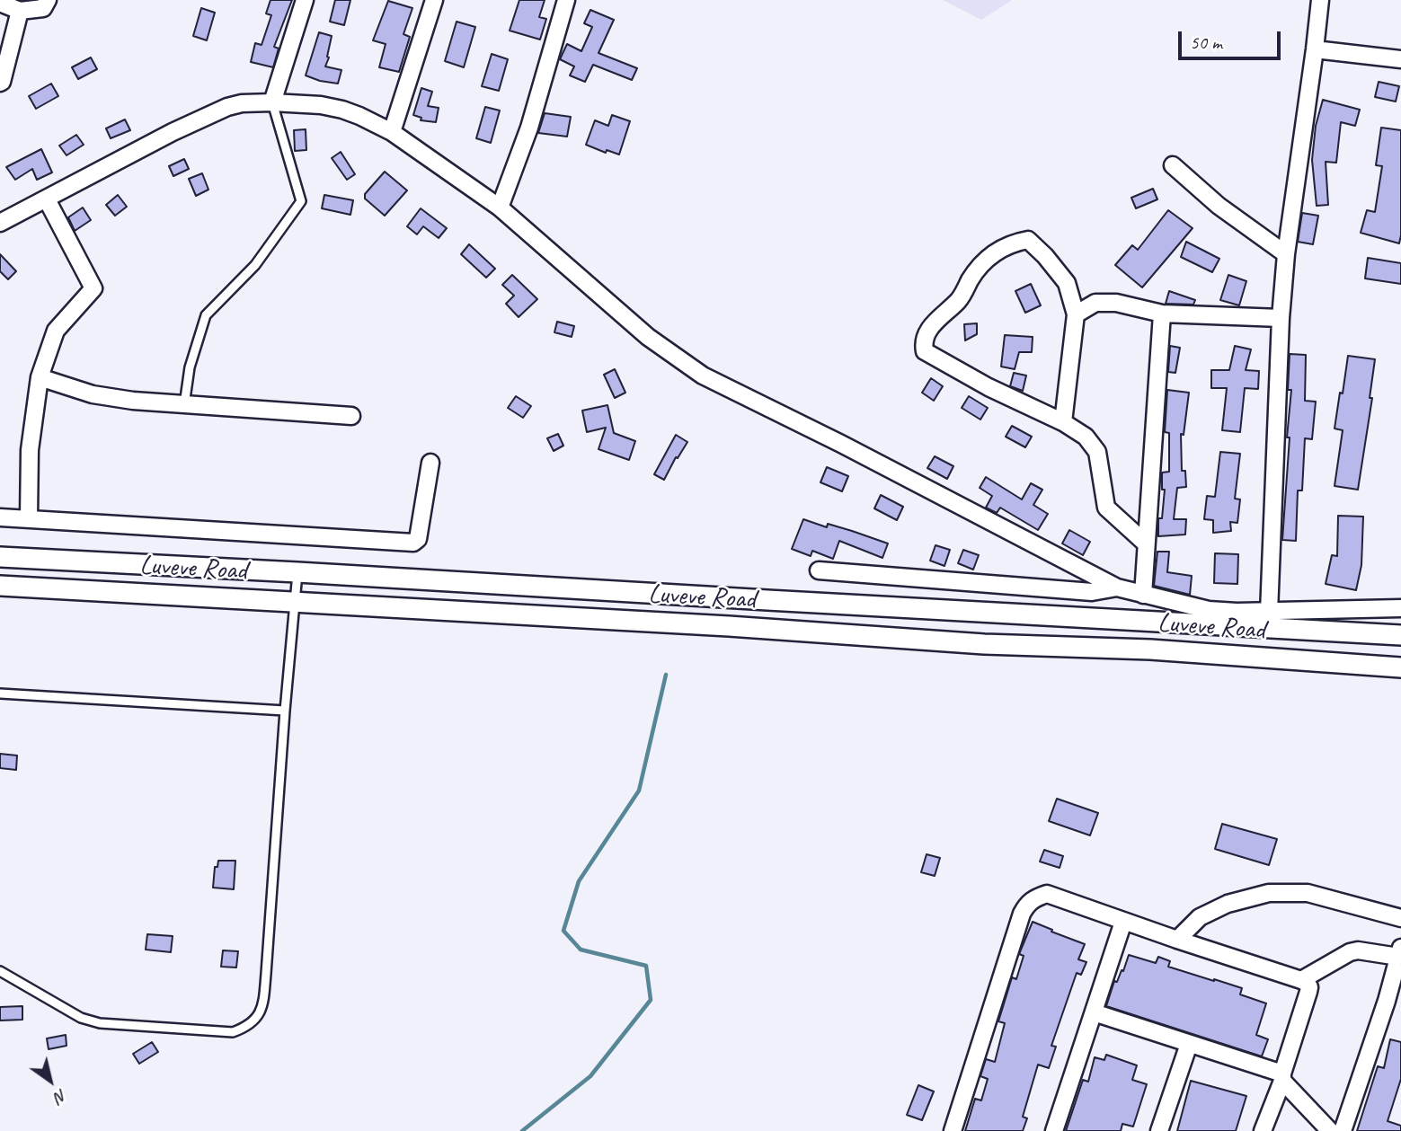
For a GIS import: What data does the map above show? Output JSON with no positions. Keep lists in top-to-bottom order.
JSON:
{
  "streets": {
    "street": ["Luveve Road"]
  },
  "scale_bar": "50 m",
  "north": "bottom right"
}
